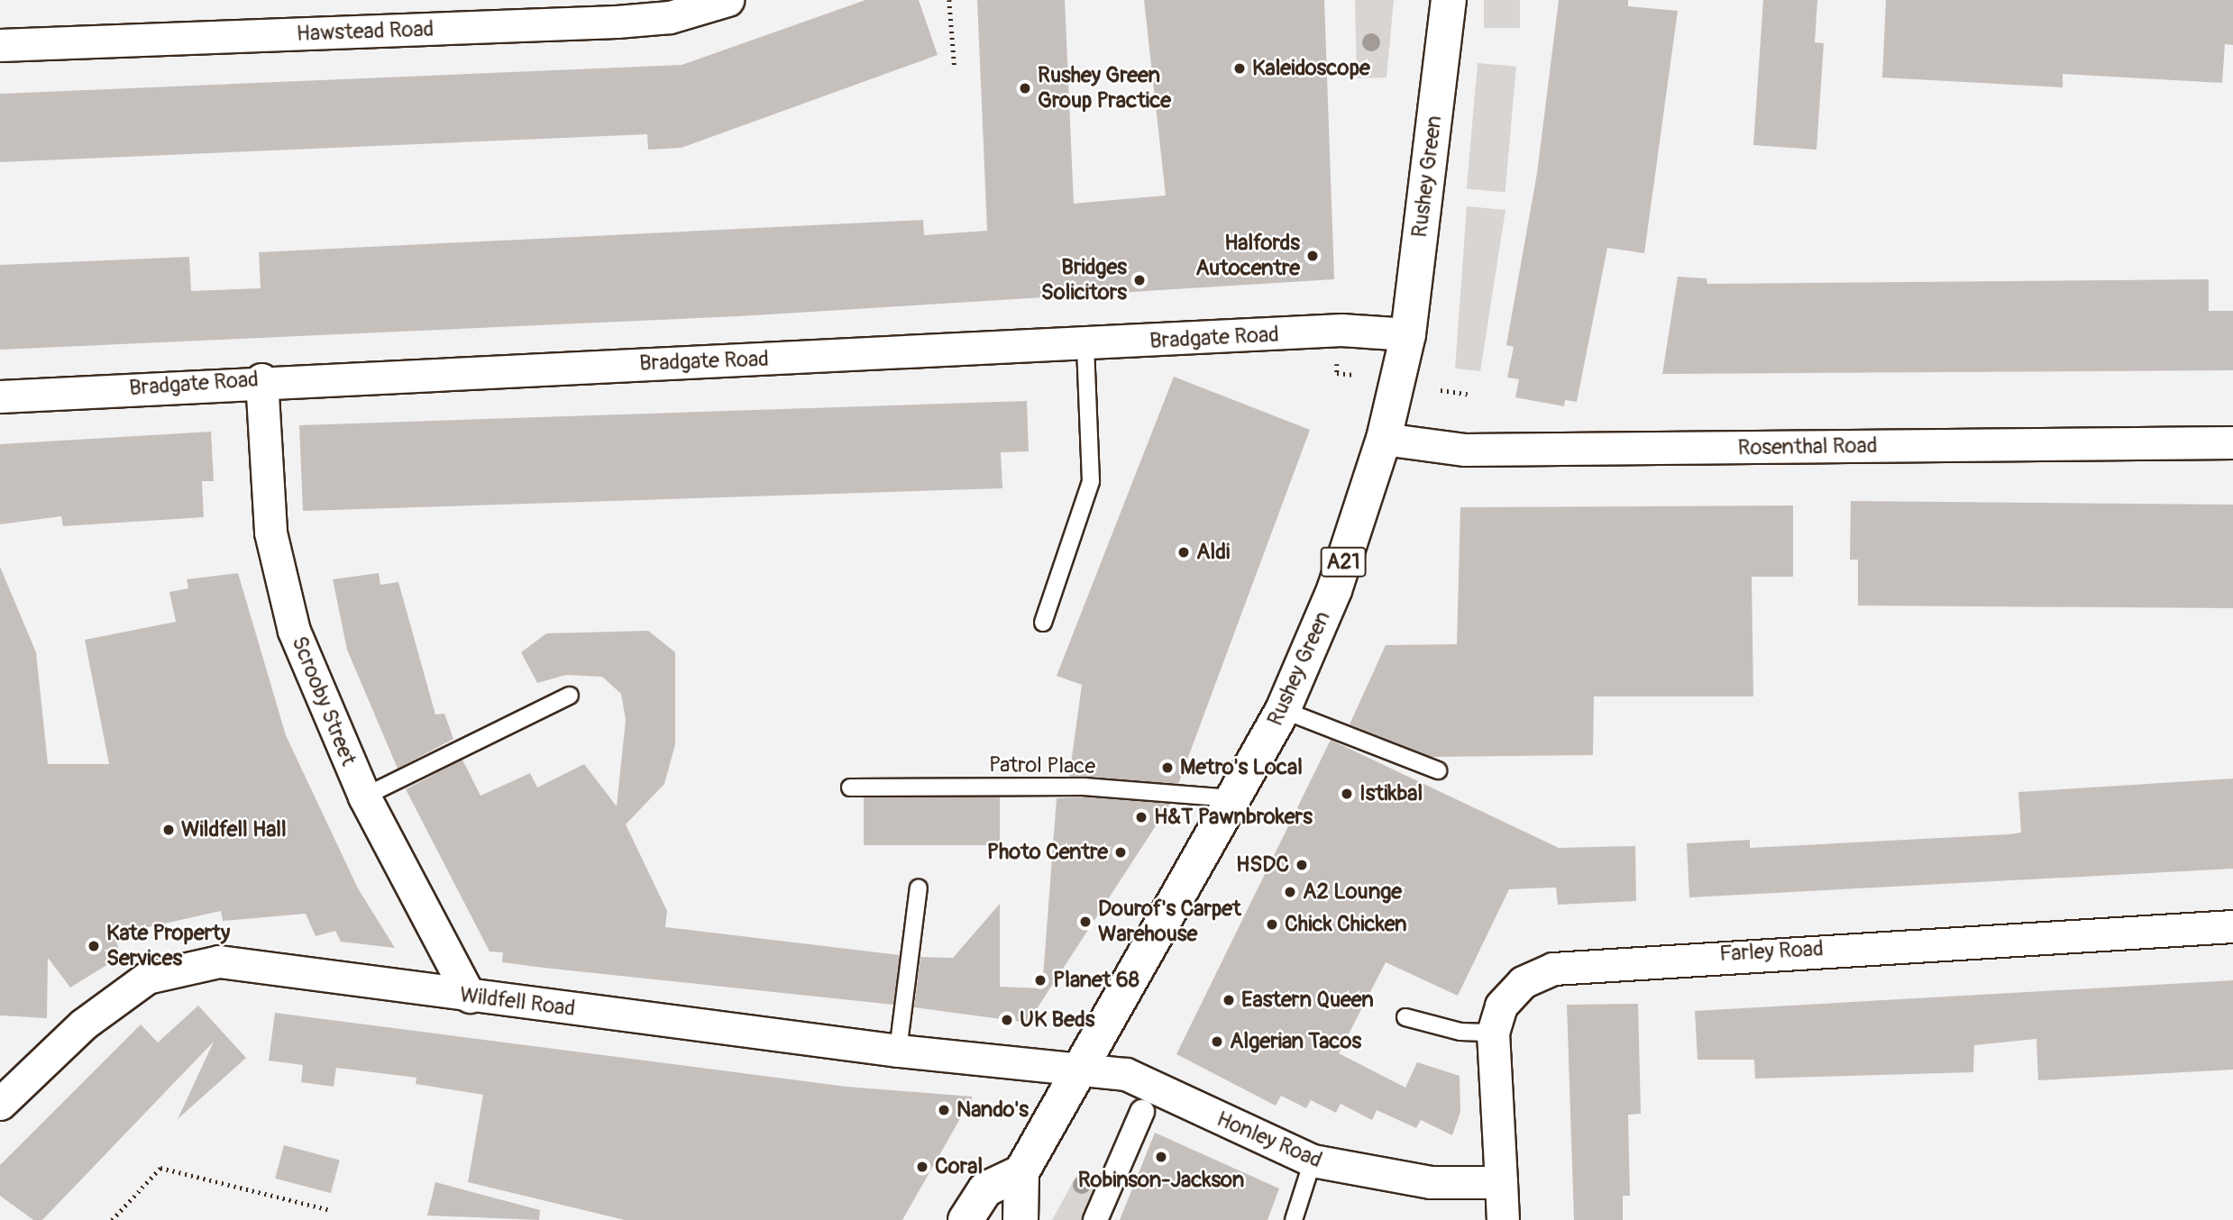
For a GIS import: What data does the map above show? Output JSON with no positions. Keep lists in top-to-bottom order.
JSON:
{
  "streets": {
    "highway": ["Rushey Green", "A21"],
    "street": [
      "Hawstead Road",
      "Bradgate Road",
      "Rosenthal Road",
      "Scrooby Street",
      "Farley Road",
      "Wildfell Road",
      "Honley Road"
    ],
    "lane": ["Patrol Place"]
  },
  "crossings": [
    ["Rushey Green", "Bradgate Road"],
    ["Rushey Green", "Rosenthal Road"],
    ["Rushey Green", "Patrol Place"],
    ["Rushey Green", "Wildfell Road"],
    ["Rushey Green", "Honley Road"],
    ["Bradgate Road", "Scrooby Street"],
    ["Scrooby Street", "Wildfell Road"],
    ["Farley Road", "Honley Road"],
    ["Wildfell Road", "Honley Road"]
  ],
  "places": [
    "Kaleidoscope",
    "Rushey Green Group Practice",
    "Halfords Autocentre",
    "Bridges Solicitors",
    "Aldi",
    "Metro's Local",
    "Istikbal",
    "H&T Pawnbrokers",
    "Wildfell Hall",
    "Photo Centre",
    "HSDC",
    "A2 Lounge",
    "Dourof's Carpet Warehouse",
    "Chick Chicken",
    "Kate Property Services",
    "Planet 68",
    "Eastern Queen",
    "UK Beds",
    "Algerian Tacos",
    "Nando's",
    "Robinson-Jackson",
    "Coral"
  ]
}
